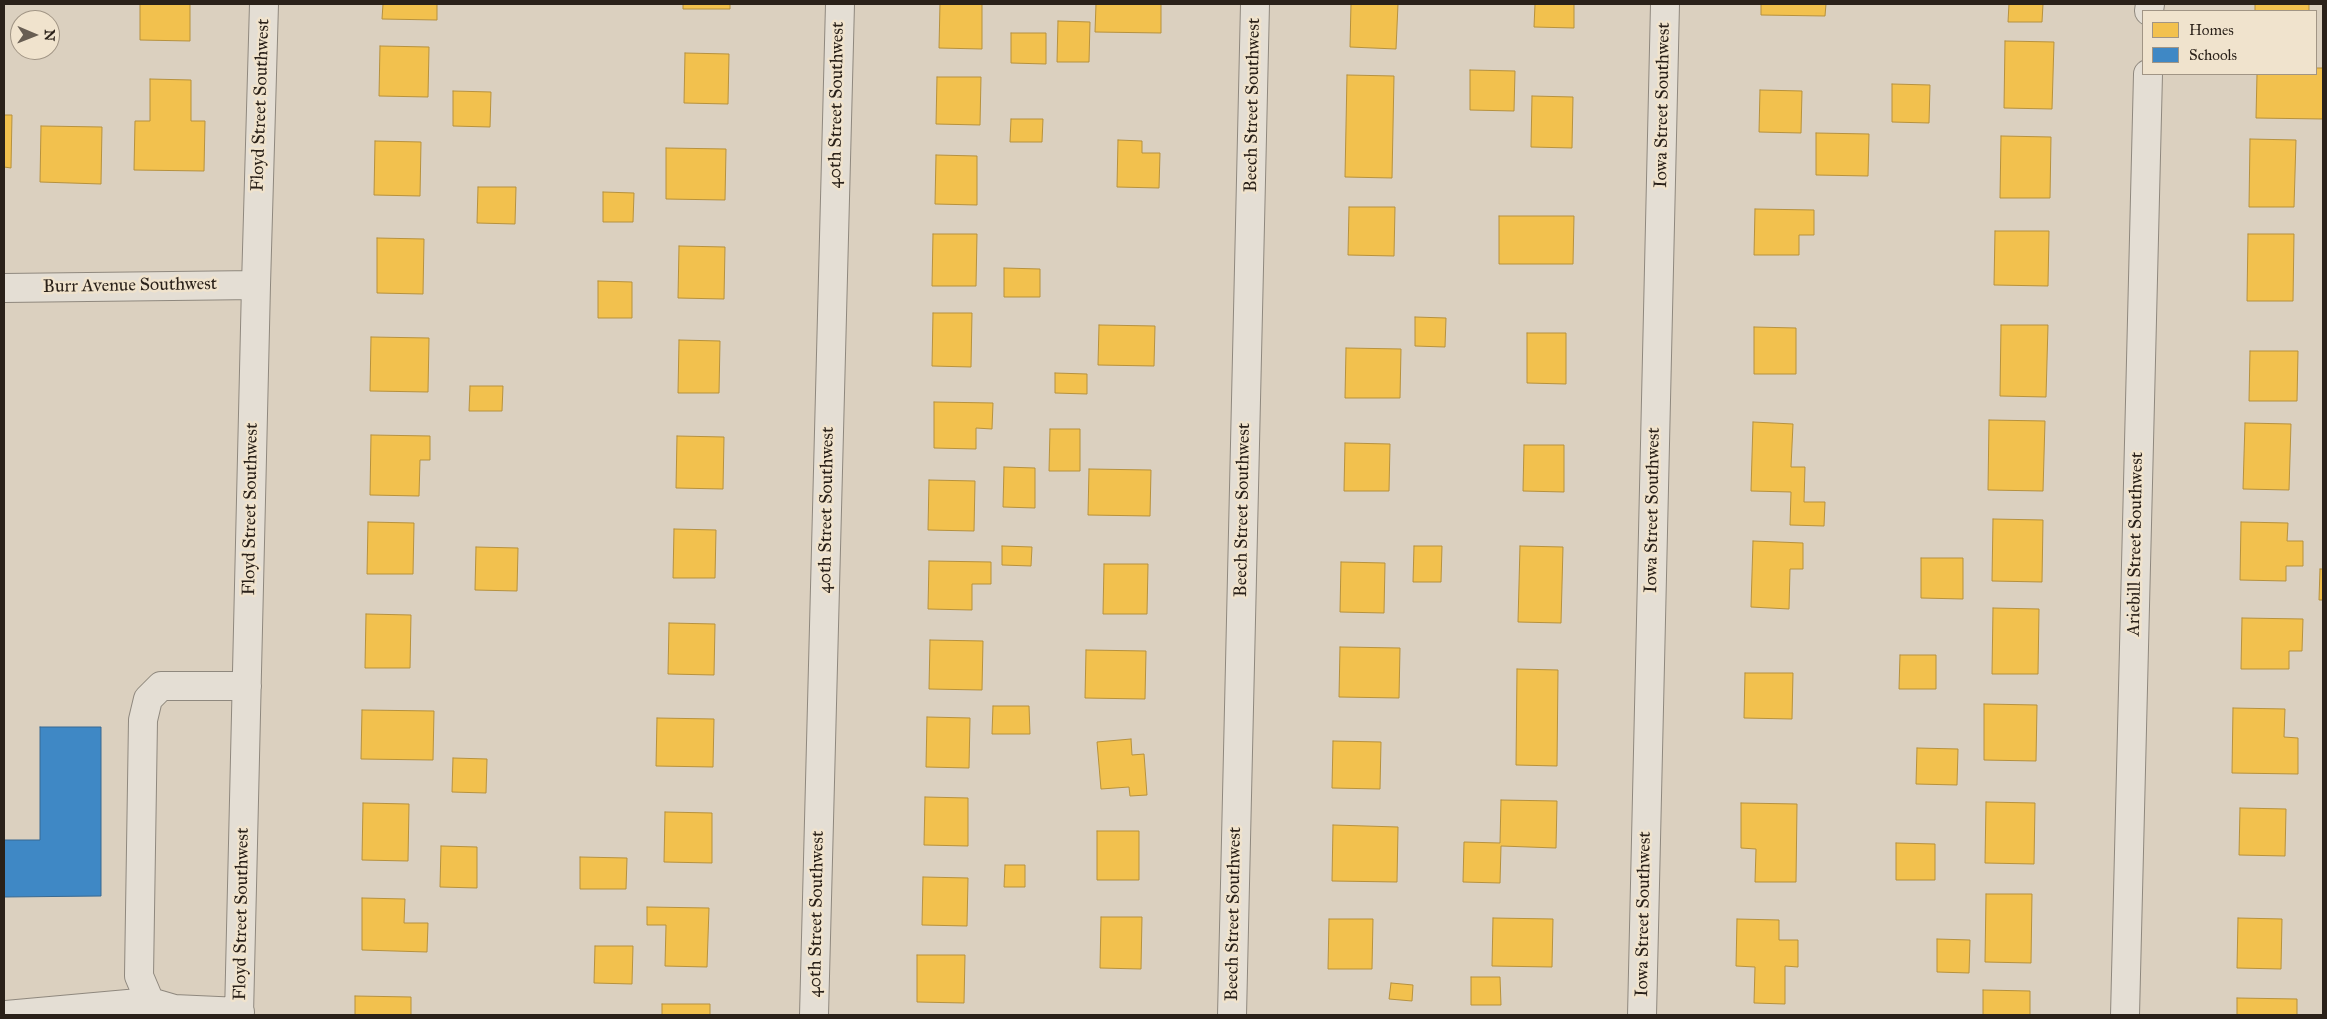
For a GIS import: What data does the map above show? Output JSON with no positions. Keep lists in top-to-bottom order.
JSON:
{
  "streets": {
    "street": [
      "Floyd Street Southwest",
      "40th Street Southwest",
      "Beech Street Southwest",
      "Iowa Street Southwest",
      "Burr Avenue Southwest",
      "Ariebill Street Southwest"
    ]
  },
  "crossings": [
    ["Floyd Street Southwest", "Burr Avenue Southwest"]
  ],
  "legend": ["Homes", "Schools"],
  "north": "right"
}
